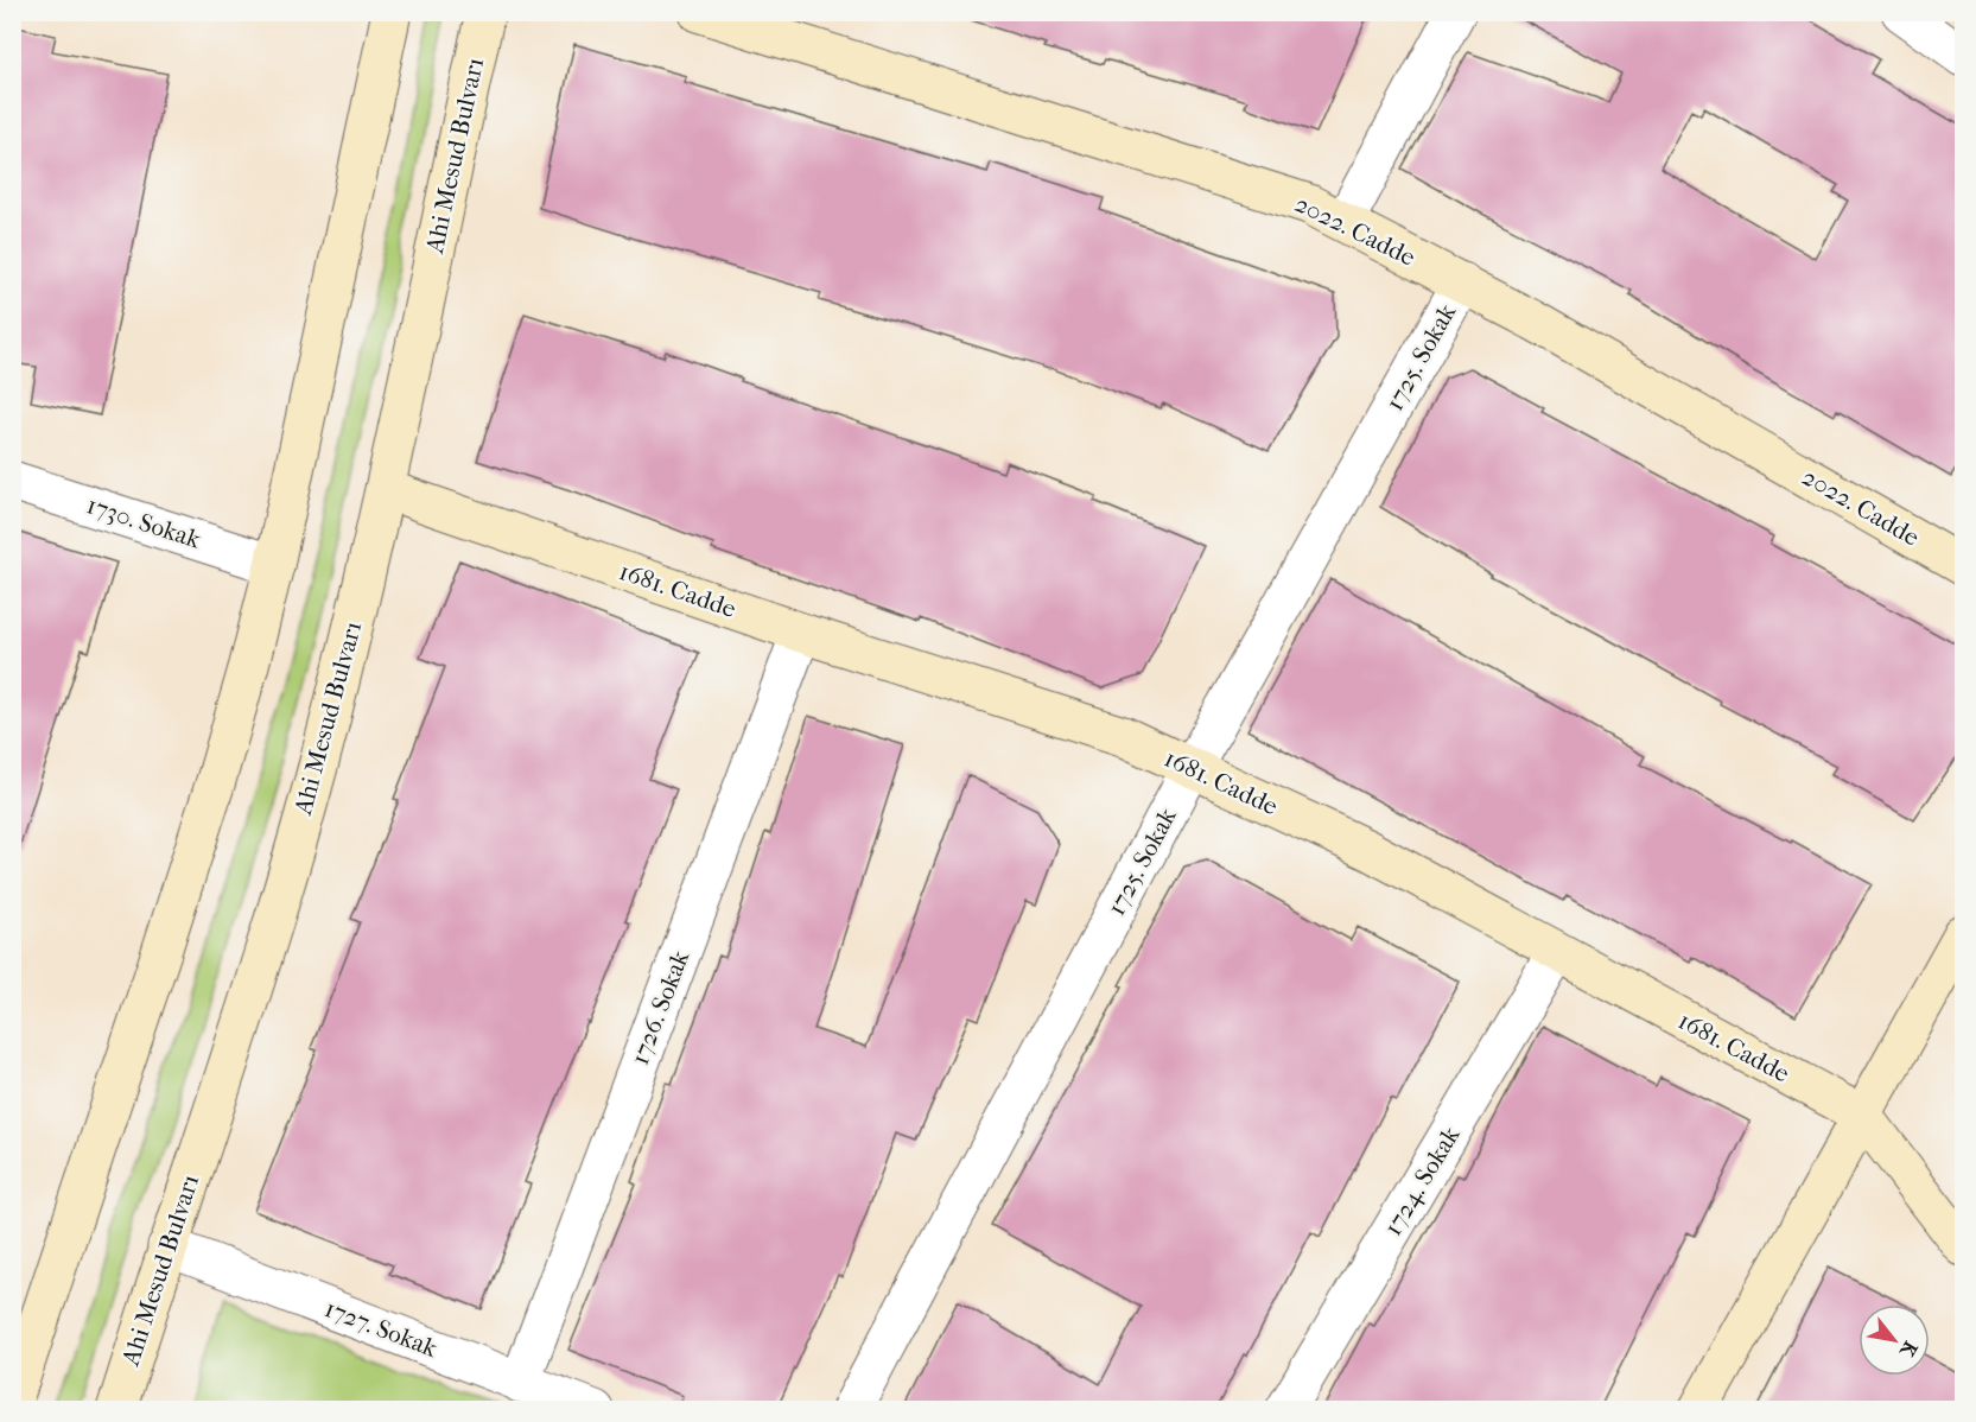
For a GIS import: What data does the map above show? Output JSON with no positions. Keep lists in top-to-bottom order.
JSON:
{
  "streets": {
    "street": [
      "Ahi Mesud Bulvarı",
      "2022. Cadde",
      "1725. Sokak",
      "1730. Sokak",
      "1681. Cadde",
      "1726. Sokak",
      "1724. Sokak",
      "1727. Sokak"
    ]
  },
  "crossings": [
    ["Ahi Mesud Bulvarı", "1681. Cadde"],
    ["Ahi Mesud Bulvarı", "1727. Sokak"],
    ["2022. Cadde", "1725. Sokak"],
    ["1725. Sokak", "1681. Cadde"],
    ["1681. Cadde", "1726. Sokak"],
    ["1681. Cadde", "1724. Sokak"],
    ["1726. Sokak", "1727. Sokak"]
  ],
  "north": "bottom right"
}
